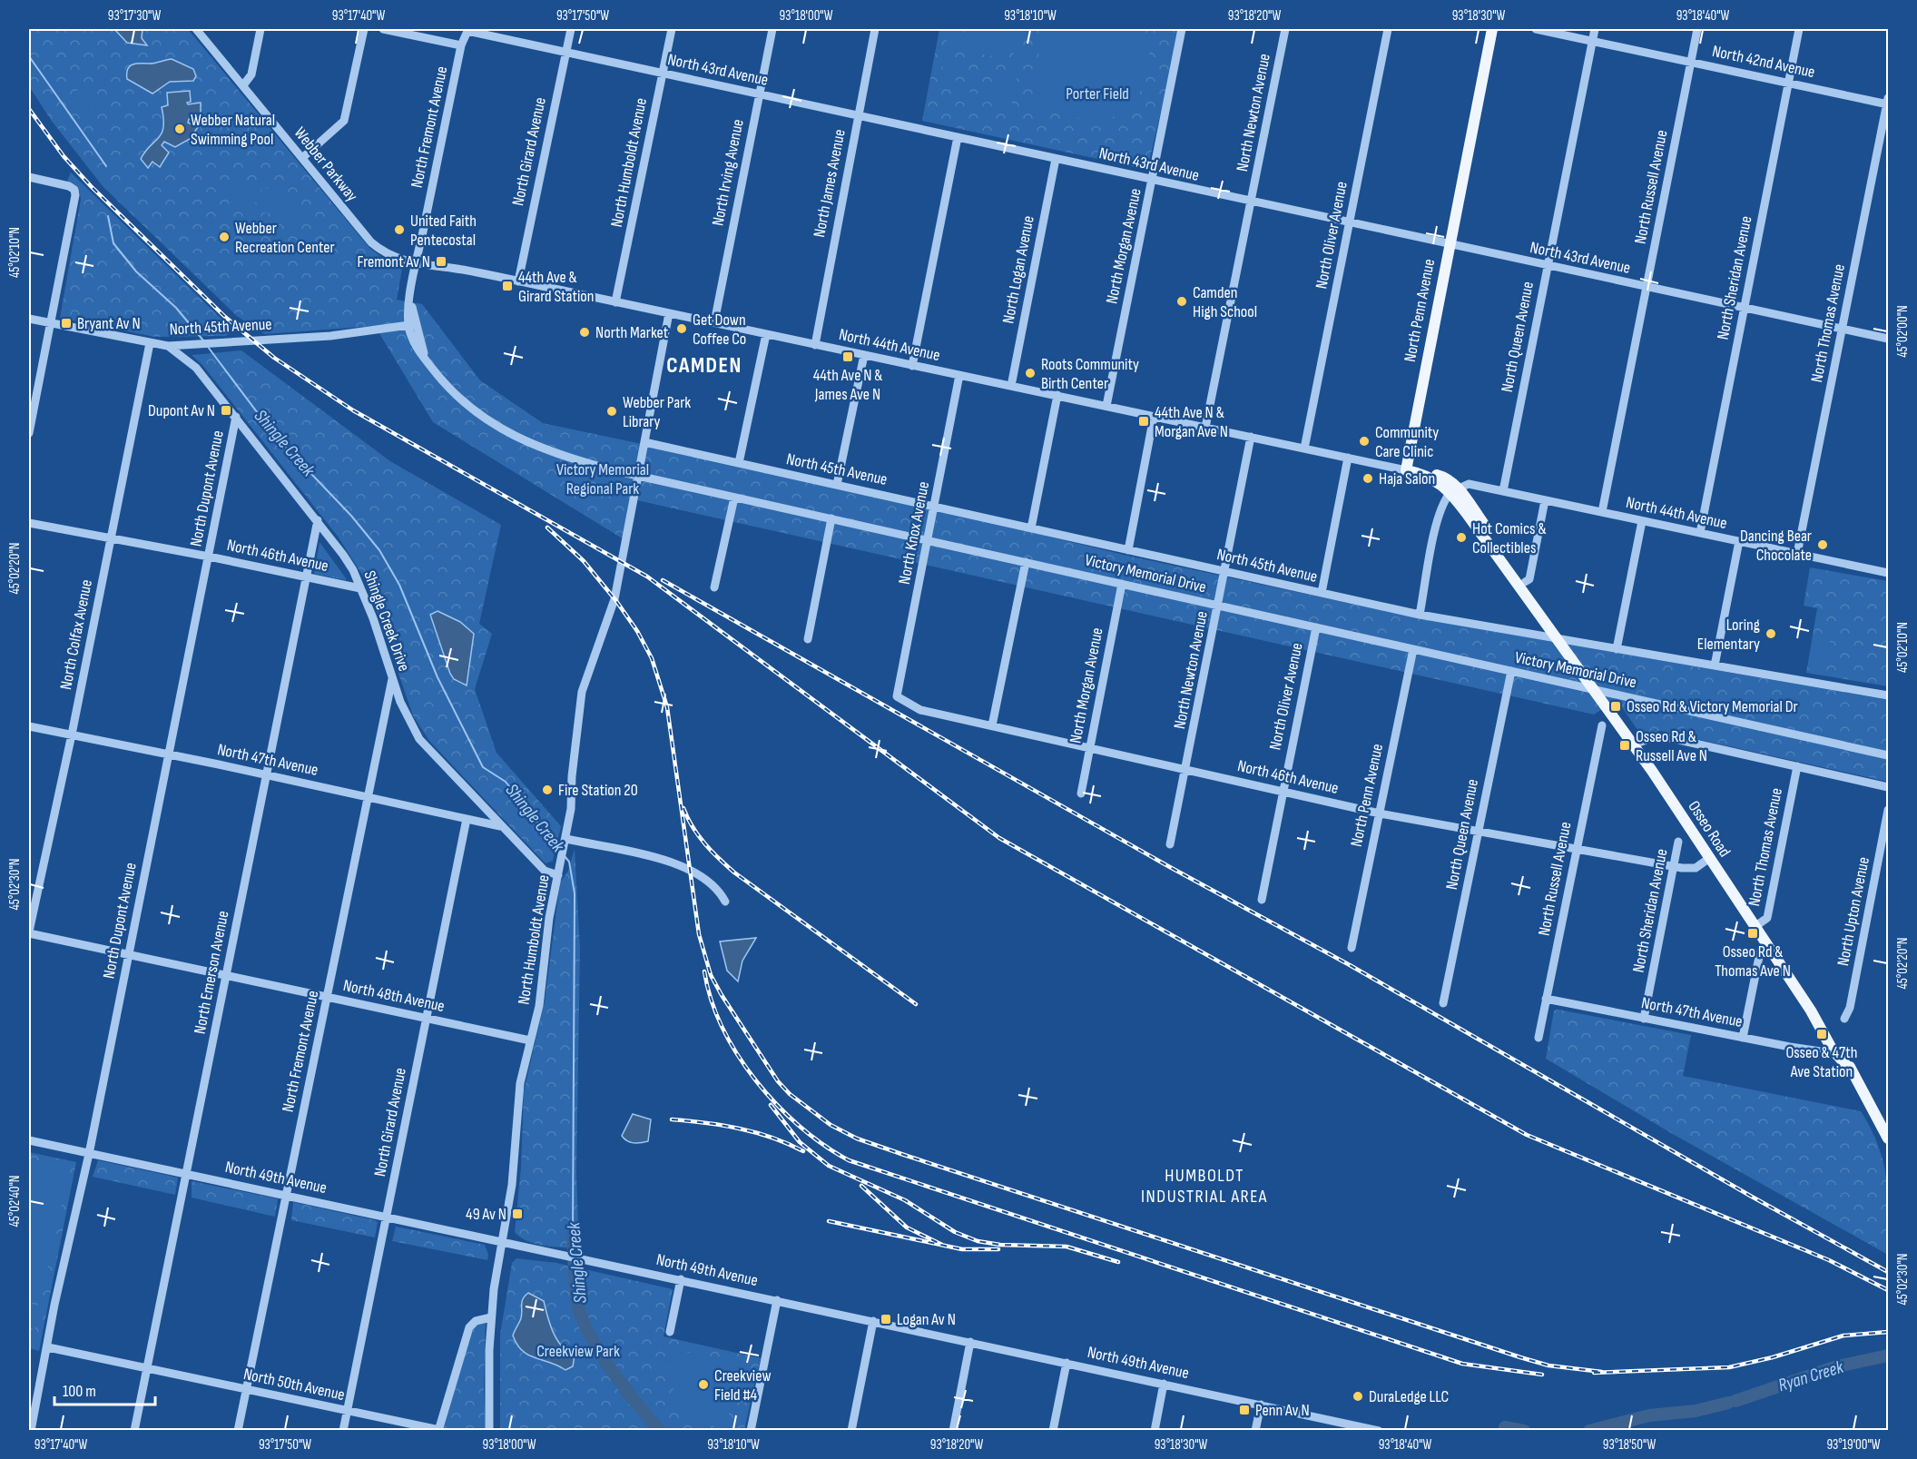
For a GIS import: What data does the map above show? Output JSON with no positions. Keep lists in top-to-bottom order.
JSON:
{
  "streets": {
    "main road": ["North Penn Avenue", "Osseo Road"],
    "street": [
      "North 42nd Avenue",
      "North 43rd Avenue",
      "North Newton Avenue",
      "North Fremont Avenue",
      "North Girard Avenue",
      "North Humboldt Avenue",
      "Webber Parkway",
      "North Irving Avenue",
      "North James Avenue",
      "North Russell Avenue",
      "North Oliver Avenue",
      "North Morgan Avenue",
      "North Logan Avenue",
      "North Sheridan Avenue",
      "North Thomas Avenue",
      "North 45th Avenue",
      "North Queen Avenue",
      "North 44th Avenue",
      "North Dupont Avenue",
      "North Knox Avenue",
      "North 46th Avenue",
      "Victory Memorial Drive",
      "Shingle Creek Drive",
      "North Colfax Avenue",
      "North 47th Avenue",
      "North Upton Avenue",
      "North Emerson Avenue",
      "North 48th Avenue",
      "North 49th Avenue",
      "North 50th Avenue"
    ]
  },
  "crossings": [
    ["North 42nd Avenue", "North Russell Avenue"],
    ["North 42nd Avenue", "North Sheridan Avenue"],
    ["North 42nd Avenue", "North Thomas Avenue"],
    ["North 42nd Avenue", "North Queen Avenue"],
    ["North 43rd Avenue", "North Newton Avenue"],
    ["North 43rd Avenue", "North Fremont Avenue"],
    ["North 43rd Avenue", "North Girard Avenue"],
    ["North 43rd Avenue", "North Humboldt Avenue"],
    ["North 43rd Avenue", "North Irving Avenue"],
    ["North 43rd Avenue", "North James Avenue"],
    ["North 43rd Avenue", "North Russell Avenue"],
    ["North 43rd Avenue", "North Oliver Avenue"],
    ["North 43rd Avenue", "North Morgan Avenue"],
    ["North 43rd Avenue", "North Logan Avenue"],
    ["North 43rd Avenue", "North Sheridan Avenue"],
    ["North 43rd Avenue", "North Penn Avenue"],
    ["North 43rd Avenue", "North Thomas Avenue"],
    ["North 43rd Avenue", "North Queen Avenue"],
    ["North Newton Avenue", "North 45th Avenue"],
    ["North Newton Avenue", "North 44th Avenue"],
    ["North Newton Avenue", "North 46th Avenue"],
    ["North Newton Avenue", "Victory Memorial Drive"],
    ["North Fremont Avenue", "North 44th Avenue"],
    ["North Fremont Avenue", "Victory Memorial Drive"],
    ["North Fremont Avenue", "Shingle Creek Drive"],
    ["North Fremont Avenue", "North 47th Avenue"],
    ["North Fremont Avenue", "North 48th Avenue"],
    ["North Fremont Avenue", "North 49th Avenue"],
    ["North Fremont Avenue", "North 50th Avenue"],
    ["North Girard Avenue", "North 44th Avenue"],
    ["North Girard Avenue", "North 47th Avenue"],
    ["North Girard Avenue", "North 48th Avenue"],
    ["North Girard Avenue", "North 49th Avenue"],
    ["North Girard Avenue", "North 50th Avenue"],
    ["North Humboldt Avenue", "North 45th Avenue"],
    ["North Humboldt Avenue", "North 44th Avenue"],
    ["North Humboldt Avenue", "Victory Memorial Drive"],
    ["North Humboldt Avenue", "Shingle Creek Drive"],
    ["North Humboldt Avenue", "North 48th Avenue"],
    ["North Humboldt Avenue", "North 49th Avenue"],
    ["Webber Parkway", "North 44th Avenue"],
    ["North Irving Avenue", "North 44th Avenue"],
    ["North James Avenue", "North 44th Avenue"],
    ["North Russell Avenue", "North 44th Avenue"],
    ["North Russell Avenue", "North 46th Avenue"],
    ["North Russell Avenue", "North 47th Avenue"],
    ["North Oliver Avenue", "North 44th Avenue"],
    ["North Oliver Avenue", "North 46th Avenue"],
    ["North Oliver Avenue", "Victory Memorial Drive"],
    ["North Morgan Avenue", "North 44th Avenue"],
    ["North Morgan Avenue", "North 46th Avenue"],
    ["North Morgan Avenue", "Victory Memorial Drive"],
    ["North Logan Avenue", "North 44th Avenue"],
    ["North Sheridan Avenue", "North 44th Avenue"],
    ["North Sheridan Avenue", "North 46th Avenue"],
    ["North Sheridan Avenue", "North 47th Avenue"],
    ["North Penn Avenue", "North 44th Avenue"],
    ["North Penn Avenue", "North 46th Avenue"],
    ["North Penn Avenue", "Victory Memorial Drive"],
    ["North Penn Avenue", "Osseo Road"],
    ["North Thomas Avenue", "North 44th Avenue"],
    ["North Thomas Avenue", "Osseo Road"],
    ["North 45th Avenue", "North Knox Avenue"],
    ["North 45th Avenue", "Victory Memorial Drive"],
    ["North 45th Avenue", "Shingle Creek Drive"],
    ["North 45th Avenue", "North Colfax Avenue"],
    ["North 45th Avenue", "Osseo Road"],
    ["North Queen Avenue", "North 44th Avenue"],
    ["North Queen Avenue", "North 46th Avenue"],
    ["North Queen Avenue", "Victory Memorial Drive"],
    ["North 44th Avenue", "North Knox Avenue"],
    ["North 44th Avenue", "Osseo Road"],
    ["North Dupont Avenue", "North 46th Avenue"],
    ["North Dupont Avenue", "Shingle Creek Drive"],
    ["North Dupont Avenue", "North 47th Avenue"],
    ["North Dupont Avenue", "North 48th Avenue"],
    ["North Dupont Avenue", "North 49th Avenue"],
    ["North Dupont Avenue", "North 50th Avenue"],
    ["North Knox Avenue", "North 46th Avenue"],
    ["North Knox Avenue", "Victory Memorial Drive"],
    ["North 46th Avenue", "Shingle Creek Drive"],
    ["North 46th Avenue", "North Colfax Avenue"],
    ["North 46th Avenue", "Osseo Road"],
    ["North 46th Avenue", "North Emerson Avenue"],
    ["Victory Memorial Drive", "Osseo Road"],
    ["Shingle Creek Drive", "North 47th Avenue"],
    ["Shingle Creek Drive", "North Emerson Avenue"],
    ["North Colfax Avenue", "North 47th Avenue"],
    ["North Colfax Avenue", "North 48th Avenue"],
    ["North 47th Avenue", "Osseo Road"],
    ["North 47th Avenue", "North Emerson Avenue"],
    ["North Emerson Avenue", "North 48th Avenue"],
    ["North Emerson Avenue", "North 49th Avenue"],
    ["North Emerson Avenue", "North 50th Avenue"]
  ],
  "districts": ["CAMDEN", "HUMBOLDT INDUSTRIAL AREA"],
  "water": ["Shingle Creek", "Ryan Creek"],
  "parks": ["Porter Field", "Victory Memorial Regional Park", "Creekview Park"],
  "places": {
    "other": [
      "Webber Natural Swimming Pool",
      "United Faith Pentecostal",
      "Webber Recreation Center",
      "Camden High School",
      "Get Down Coffee Co",
      "North Market",
      "Roots Community Birth Center",
      "Webber Park Library",
      "Community Care Clinic",
      "Haja Salon",
      "Hot Comics & Collectibles",
      "Dancing Bear Chocolate",
      "Loring Elementary",
      "Fire Station 20",
      "Creekview Field #4",
      "DuraLedge LLC"
    ],
    "transit": [
      "Fremont Av N",
      "44th Ave & Girard Station",
      "Bryant Av N",
      "44th Ave N & James Ave N",
      "Dupont Av N",
      "44th Ave N & Morgan Ave N",
      "Osseo Rd & Victory Memorial Dr",
      "Osseo Rd & Russell Ave N",
      "Osseo Rd & Thomas Ave N",
      "Osseo & 47th Ave Station",
      "49 Av N",
      "Logan Av N",
      "Penn Av N"
    ]
  },
  "scale_bar": "100 m",
  "coordinates": [
    "93°17'30\"W",
    "93°17'40\"W",
    "93°17'50\"W",
    "93°18'00\"W",
    "93°18'10\"W",
    "93°18'20\"W",
    "93°18'30\"W",
    "93°18'40\"W",
    "45°02'10\"N",
    "45°02'00\"N",
    "45°02'20\"N",
    "45°02'30\"N",
    "45°02'40\"N",
    "93°18'50\"W",
    "93°19'00\"W"
  ]
}
